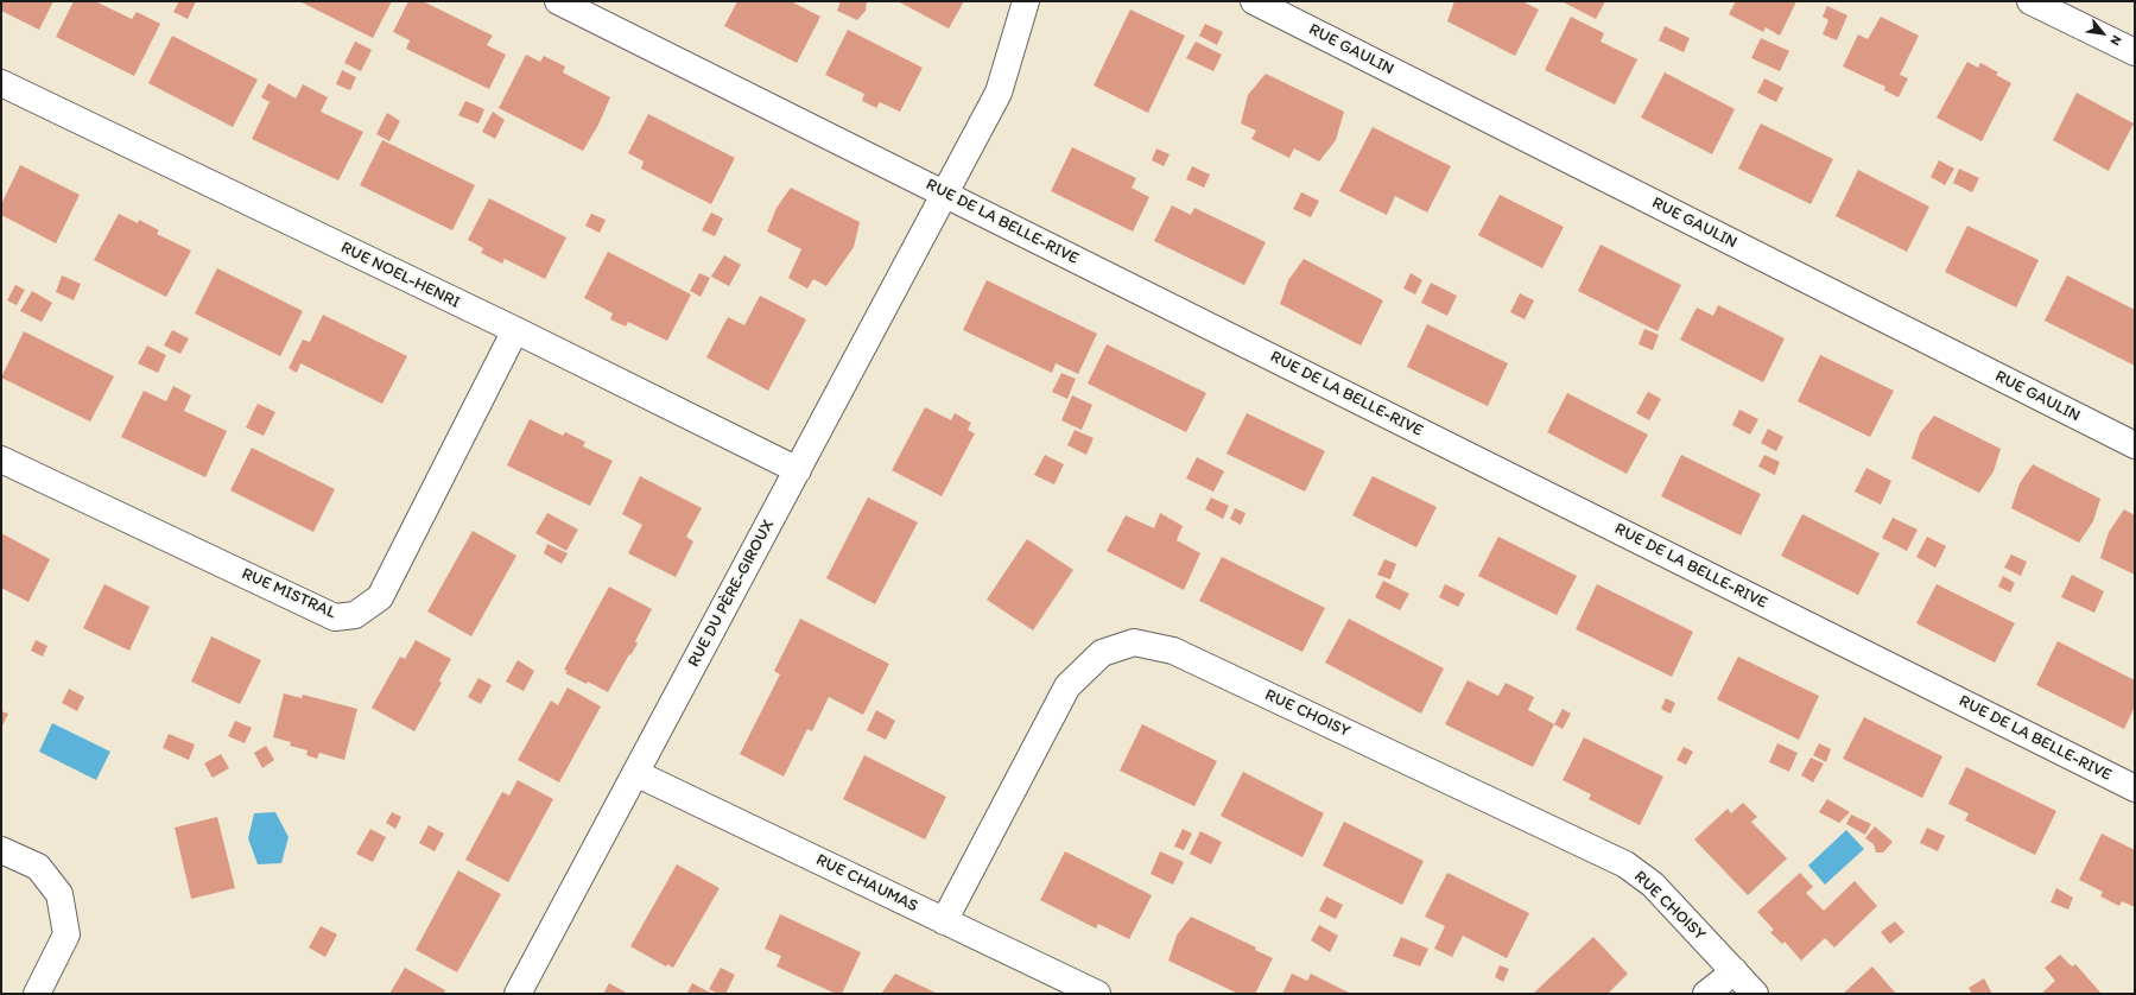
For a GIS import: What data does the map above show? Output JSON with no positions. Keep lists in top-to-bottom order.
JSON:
{
  "streets": {
    "street": [
      "RUE GAULIN",
      "RUE DE LA BELLE-RIVE",
      "RUE NOEL-HENRI",
      "RUE MISTRAL",
      "RUE DU PÈRE-GIROUX",
      "RUE CHOISY",
      "RUE CHAUMAS"
    ]
  },
  "crossings": [
    ["RUE DE LA BELLE-RIVE", "RUE DU PÈRE-GIROUX"],
    ["RUE NOEL-HENRI", "RUE MISTRAL"],
    ["RUE NOEL-HENRI", "RUE DU PÈRE-GIROUX"],
    ["RUE DU PÈRE-GIROUX", "RUE CHAUMAS"],
    ["RUE CHOISY", "RUE CHAUMAS"]
  ],
  "north": "bottom right"
}
